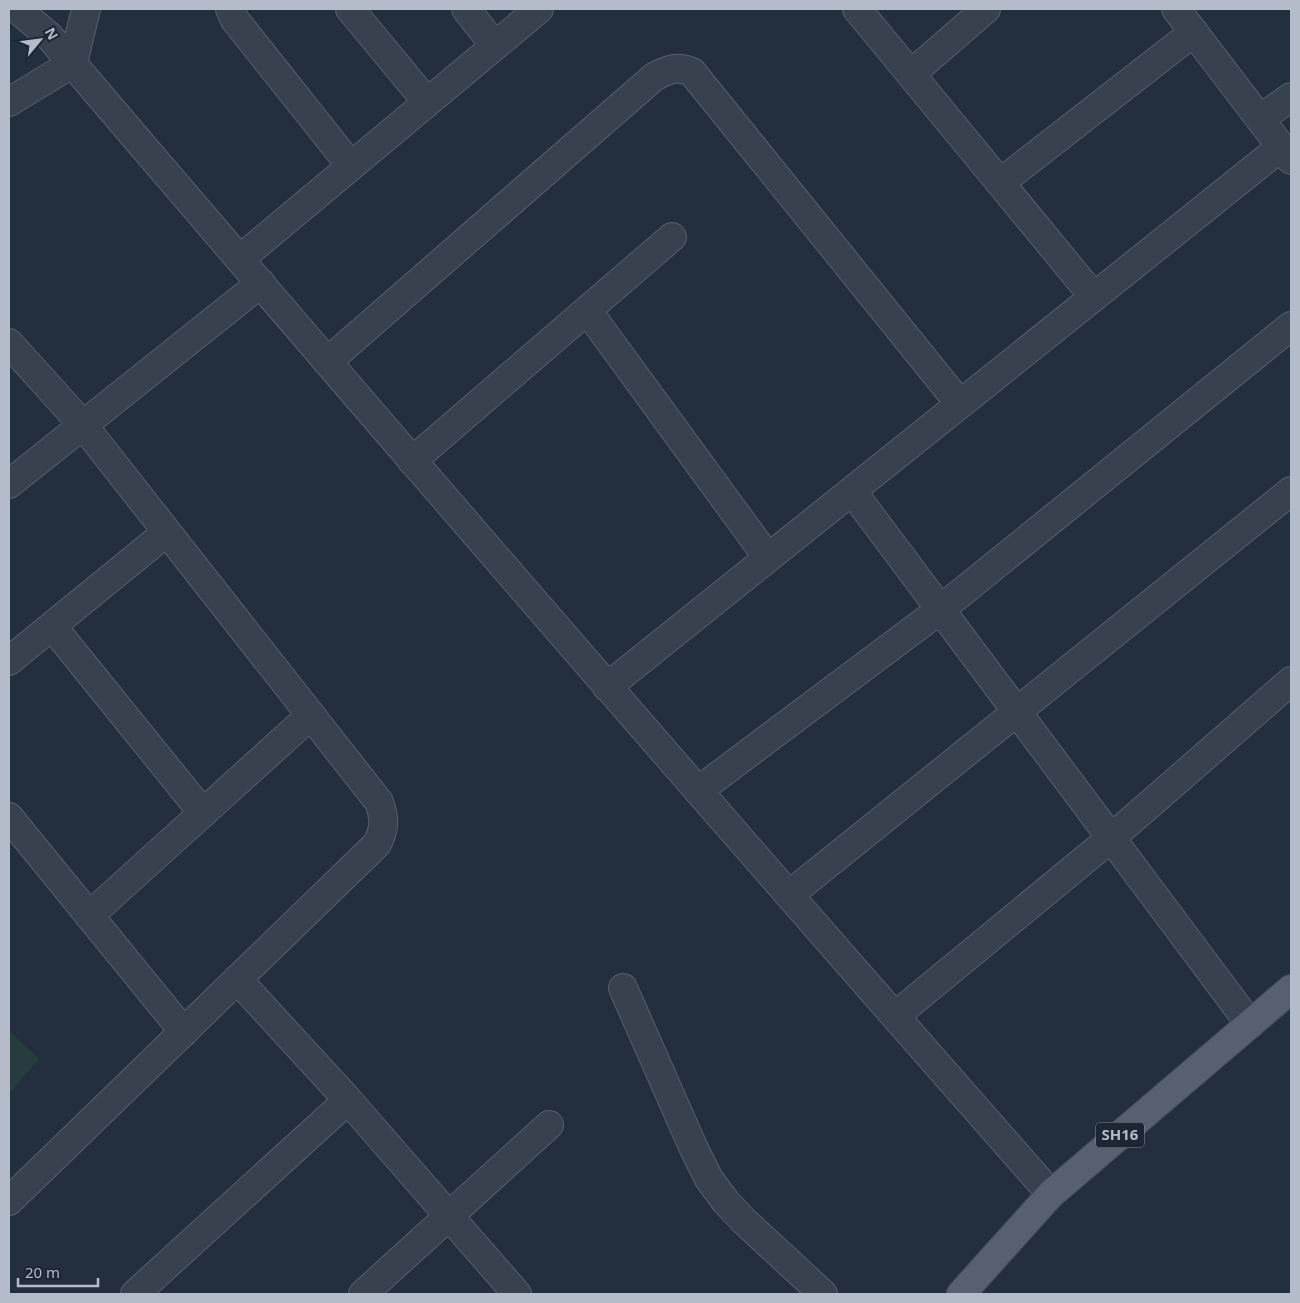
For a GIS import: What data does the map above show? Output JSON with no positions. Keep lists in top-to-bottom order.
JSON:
{
  "streets": {
    "main road": ["SH16"]
  },
  "scale_bar": "20 m",
  "north": "top right"
}
